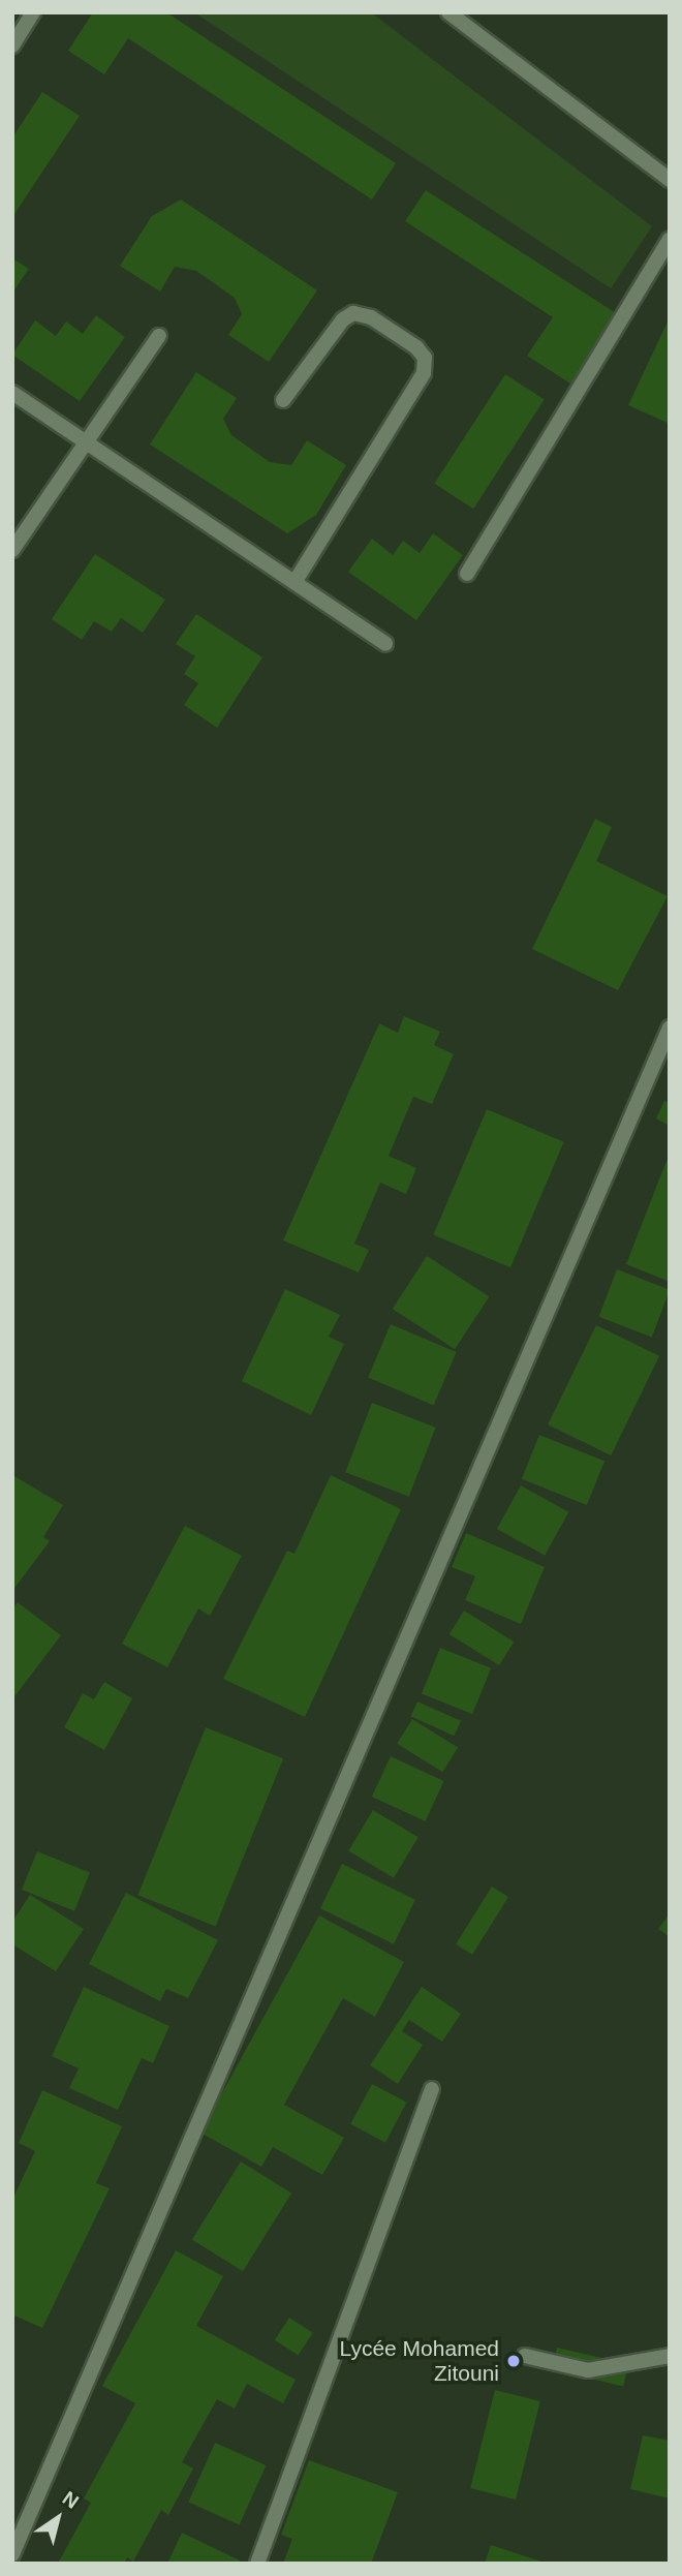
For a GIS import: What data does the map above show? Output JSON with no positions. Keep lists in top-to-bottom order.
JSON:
{
  "places": ["Lycée Mohamed Zitouni"],
  "north": "top right"
}
